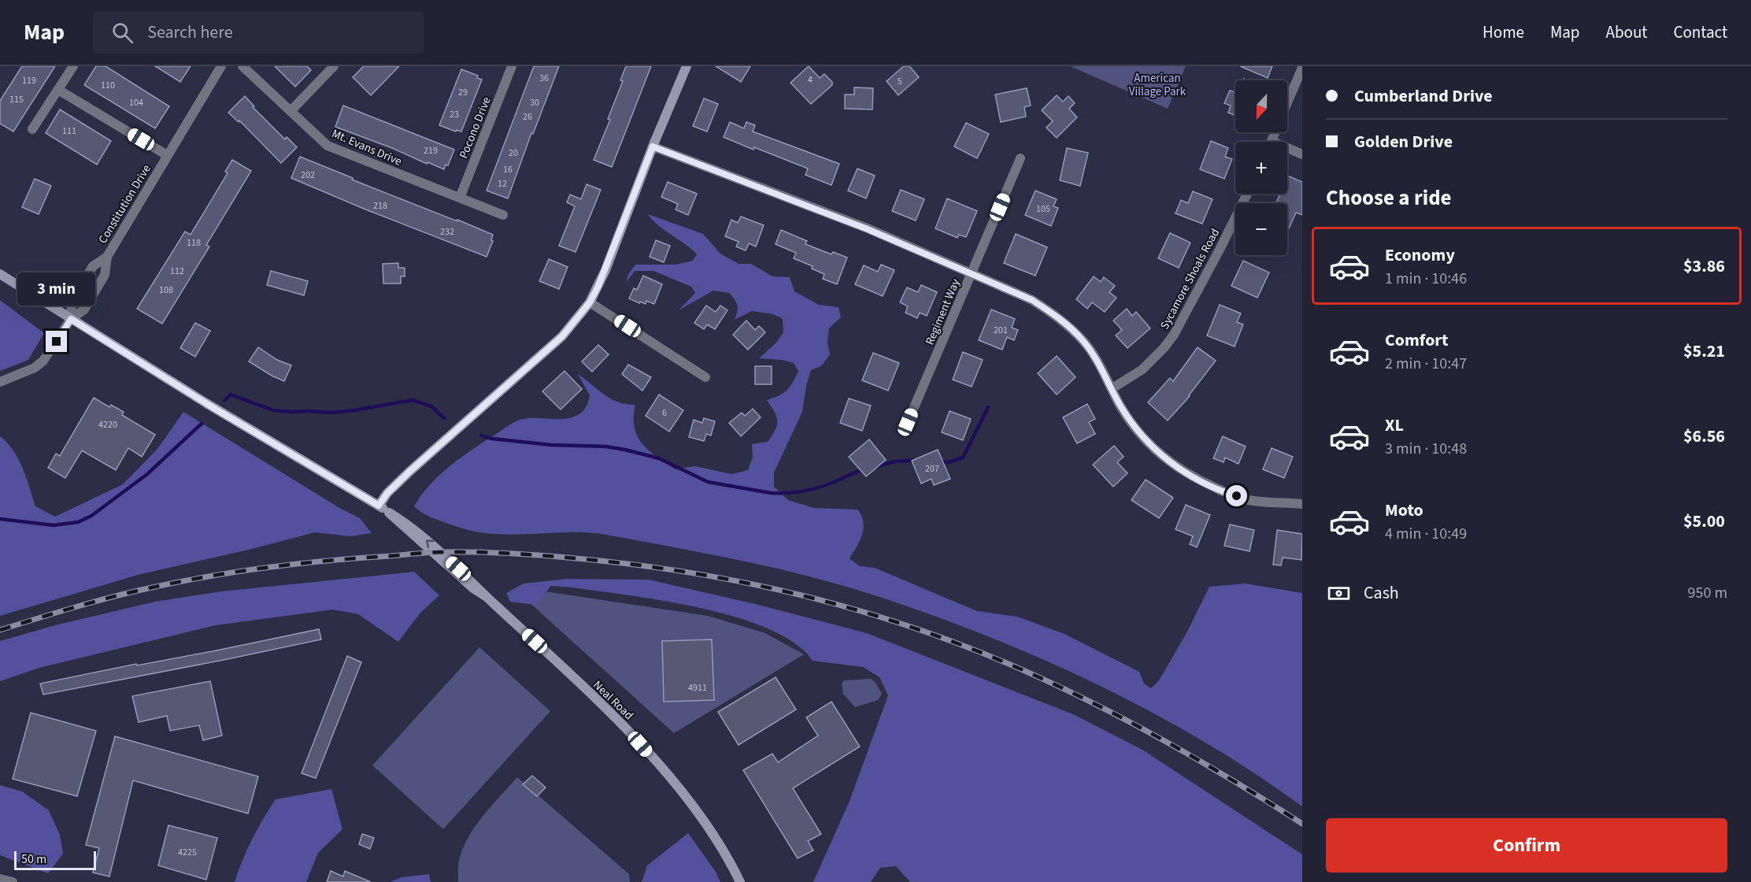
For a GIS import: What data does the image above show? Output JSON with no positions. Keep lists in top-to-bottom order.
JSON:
{
  "streets": {
    "street": [
      "Pocono Drive",
      "Mt. Evans Drive",
      "Constitution Drive",
      "Sycamore Shoals Road",
      "Regiment Way",
      "Neal Road"
    ]
  },
  "crossings": [
    ["Pocono Drive", "Mt. Evans Drive"],
    ["Constitution Drive", "Neal Road"]
  ],
  "parks": ["American Village Park"],
  "house_numbers": [
    "36",
    "4",
    "119",
    "5",
    "110",
    "29",
    "115",
    "104",
    "30",
    "23",
    "26",
    "111",
    "219",
    "20",
    "16",
    "202",
    "12",
    "218",
    "105",
    "232",
    "118",
    "112",
    "108",
    "201",
    "6",
    "4220",
    "207",
    "4911",
    "4225"
  ],
  "scale_bar": "50 m",
  "north": "bottom",
  "page": {
    "header": "Map",
    "search": "Search here",
    "nav": [
      "Home",
      "Map",
      "About",
      "Contact"
    ],
    "banner": ["Cumberland Drive", "Golden Drive"],
    "map_buttons": ["+", "−"],
    "heading": "Choose a ride",
    "list": [
      {
        "name": "Economy",
        "note": "1 min · 10:46",
        "value": "$3.86"
      },
      {
        "name": "Comfort",
        "note": "2 min · 10:47",
        "value": "$5.21"
      },
      {
        "name": "XL",
        "note": "3 min · 10:48",
        "value": "$6.56"
      },
      {
        "name": "Moto",
        "note": "4 min · 10:49",
        "value": "$5.00"
      }
    ],
    "bubble": "3 min",
    "pay": ["Cash", "950 m"],
    "buttons": "Confirm",
    "scale": "50 m"
  }
}
